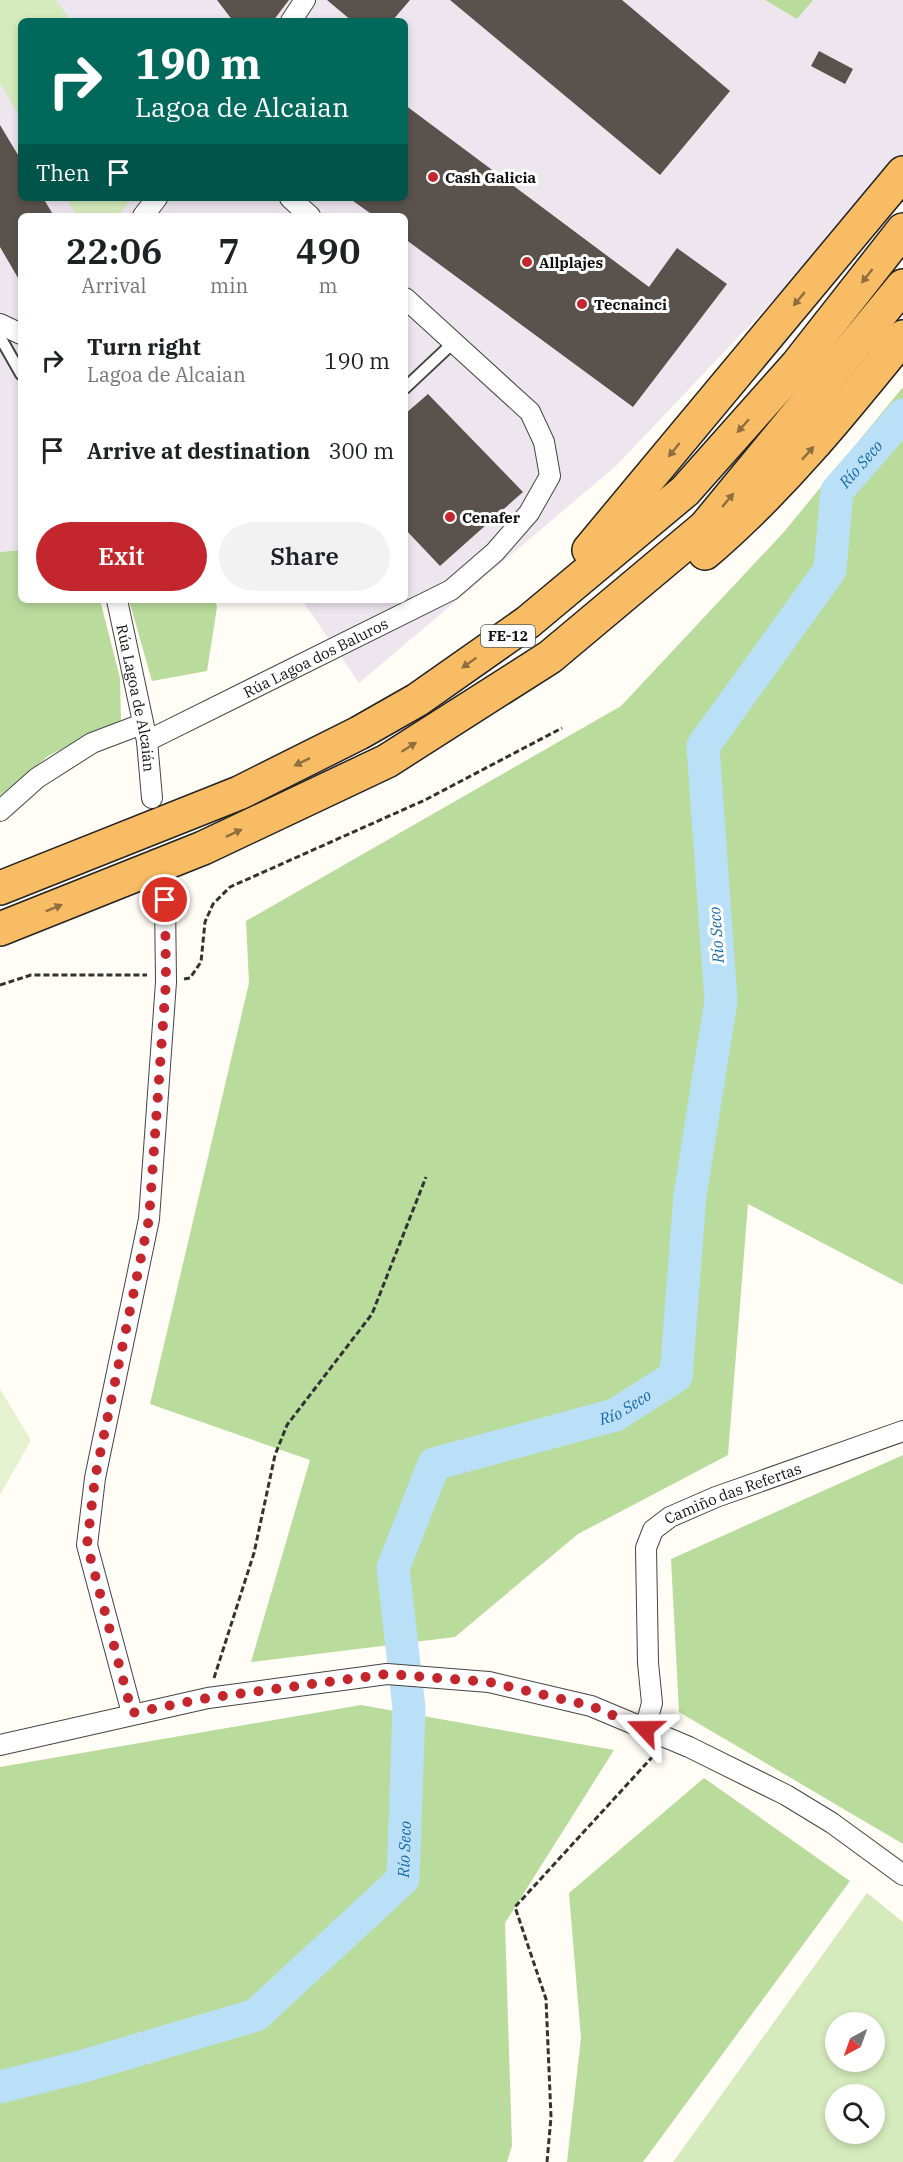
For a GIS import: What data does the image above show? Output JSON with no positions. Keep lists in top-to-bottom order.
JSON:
{
  "streets": {
    "highway": ["FE-12"],
    "street": ["Rúa Lagoa dos Baluros", "Rúa Lagoa de Alcaián", "Camiño das Refertas"]
  },
  "crossings": [
    ["Rúa Lagoa dos Baluros", "Rúa Lagoa de Alcaián"]
  ],
  "water": ["Río Seco"],
  "places": [
    "Cash Galicia",
    "Allplajes",
    "Tecnainci",
    "Cenafer"
  ],
  "north": "bottom left",
  "page": {
    "turn": ["190 m", "Lagoa de Alcaian"],
    "then": "Then",
    "eta": [
      "22:06",
      "Arrival",
      "7",
      "min",
      "490",
      "m"
    ],
    "list": [
      {
        "name": "Turn right",
        "note": "Lagoa de Alcaian",
        "value": "190 m"
      },
      {
        "name": "Arrive at destination",
        "value": "300 m"
      }
    ],
    "buttons": ["Exit", "Share"]
  }
}
